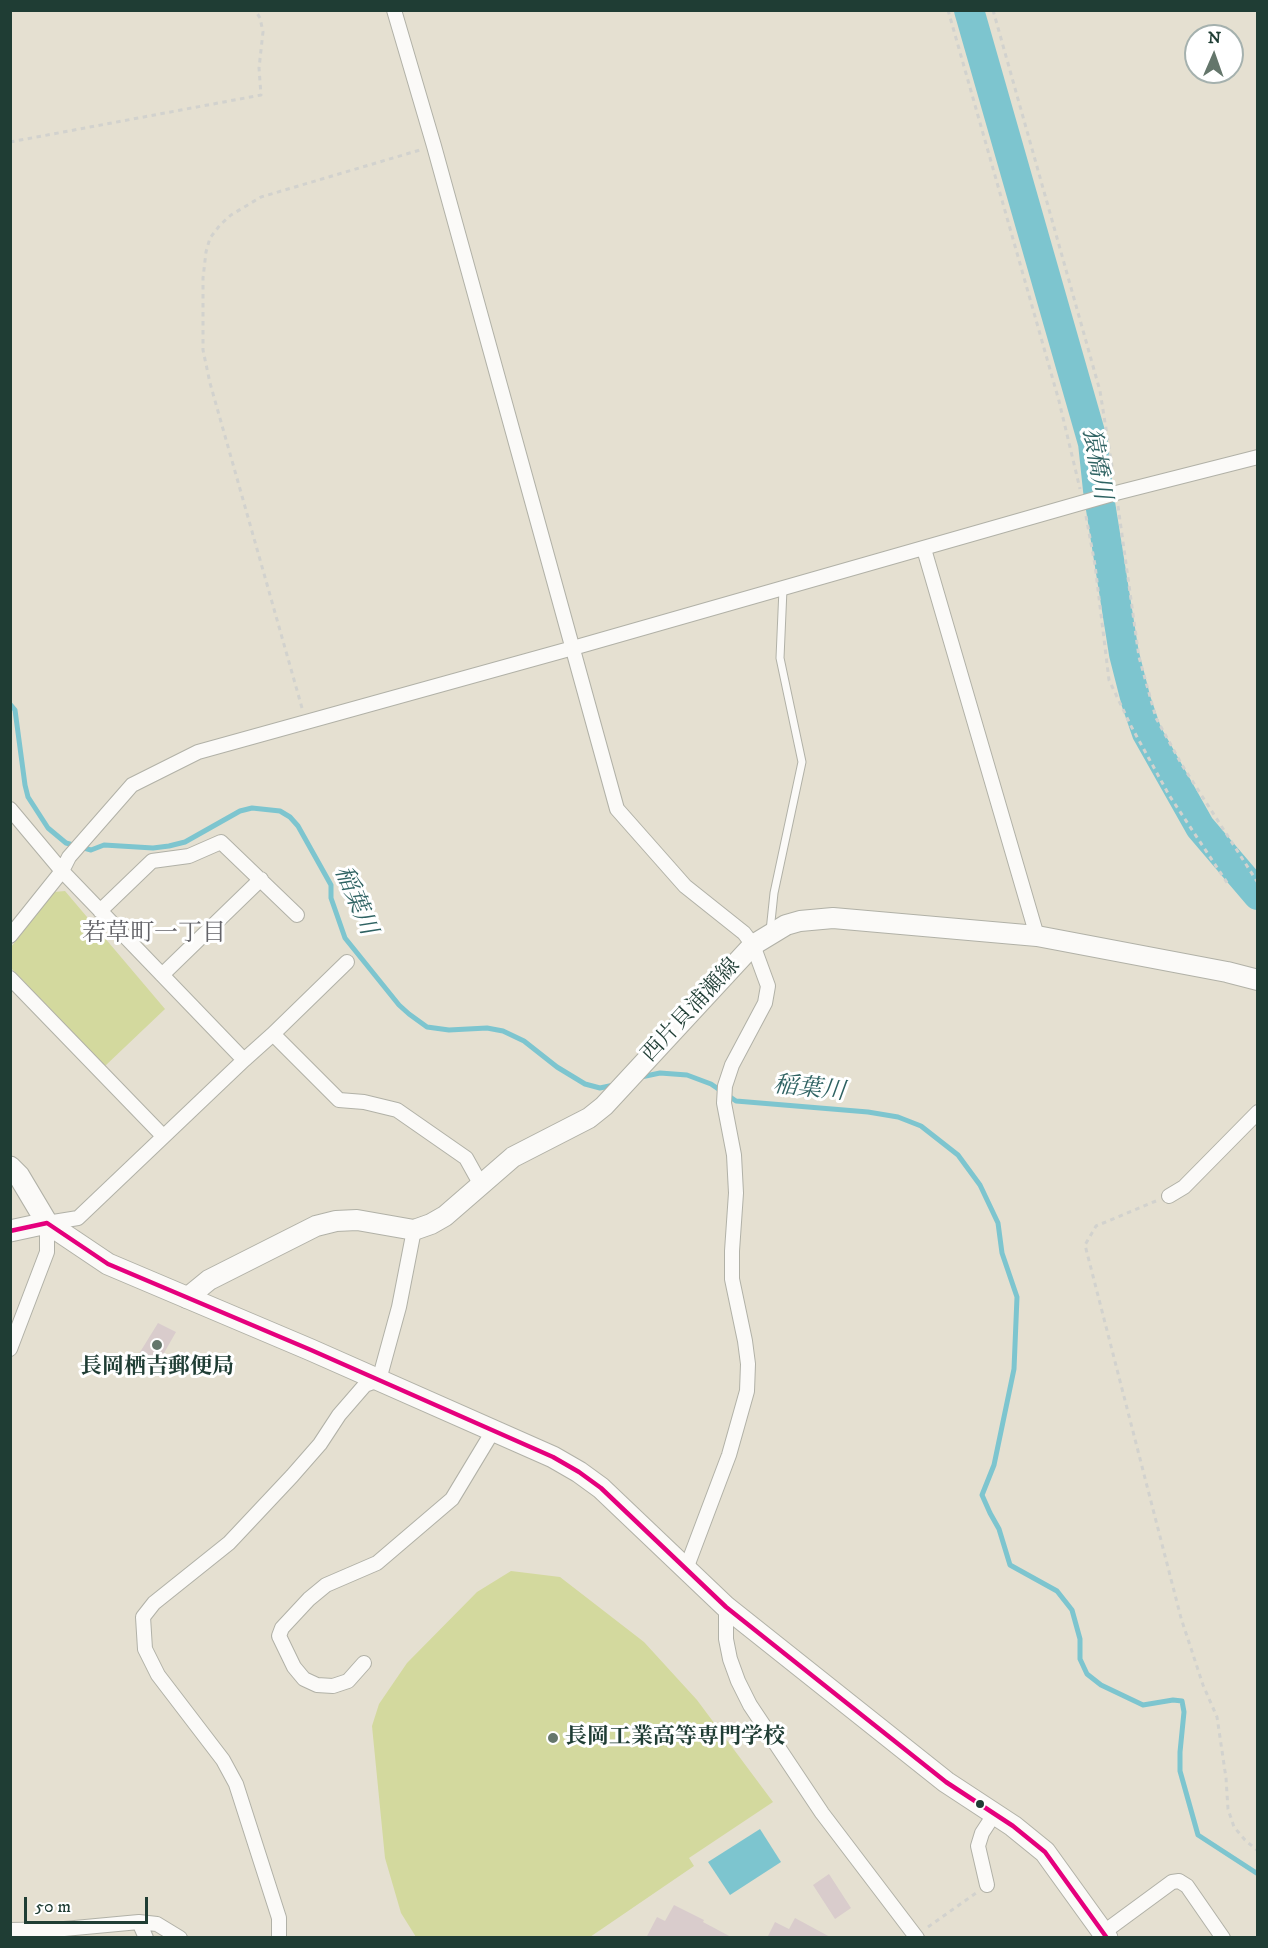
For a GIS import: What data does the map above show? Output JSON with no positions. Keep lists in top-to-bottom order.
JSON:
{
  "streets": {
    "main road": ["西片貝浦瀬線"]
  },
  "districts": ["若草町一丁目"],
  "water": ["猿橋川", "稲葉川"],
  "places": ["長岡栖吉郵便局", "長岡工業高等専門学校"],
  "scale_bar": "50 m",
  "north": "top"
}
